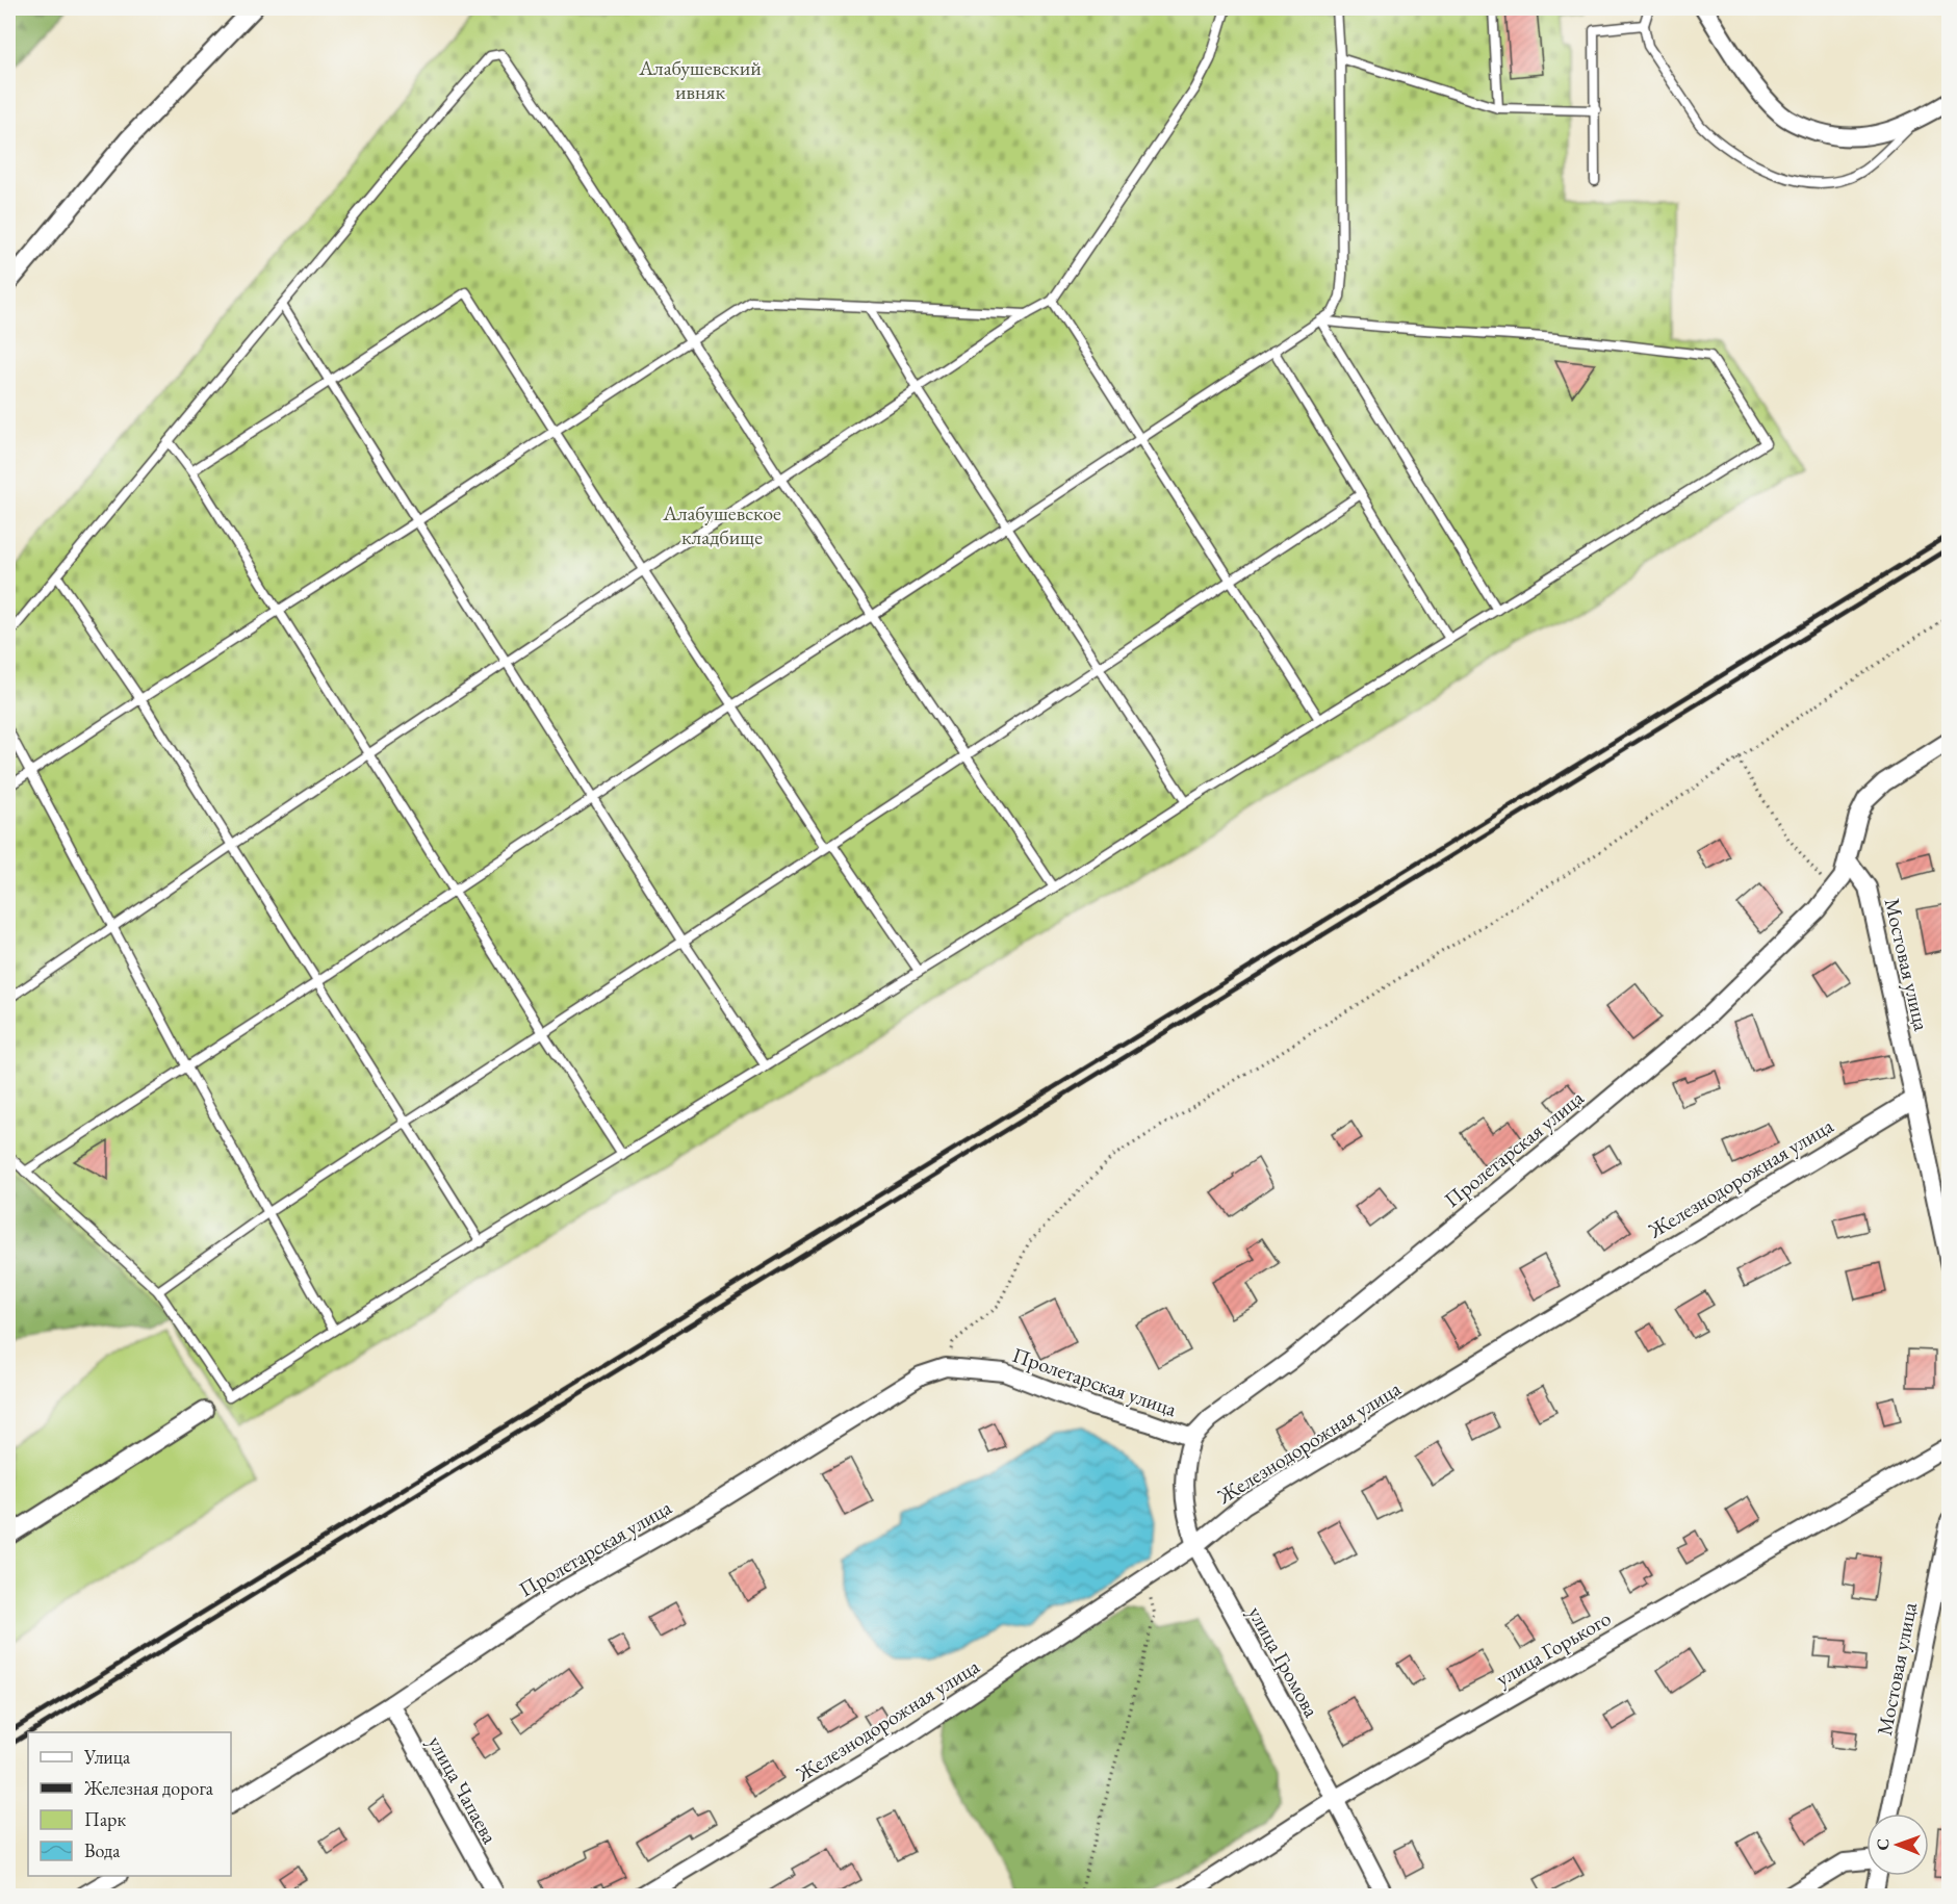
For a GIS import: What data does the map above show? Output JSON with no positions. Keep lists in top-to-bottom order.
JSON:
{
  "streets": {
    "street": [
      "Мостовая улица",
      "Пролетарская улица",
      "Железнодорожная улица",
      "улица Горького",
      "улица Громова",
      "улица Чапаева"
    ]
  },
  "crossings": [
    ["Мостовая улица", "Пролетарская улица"],
    ["Мостовая улица", "Железнодорожная улица"],
    ["Пролетарская улица", "улица Громова"],
    ["Пролетарская улица", "улица Чапаева"],
    ["Железнодорожная улица", "улица Громова"],
    ["улица Горького", "улица Громова"]
  ],
  "parks": ["Алабушевский ивняк", "Алабушевское кладбище"],
  "legend": [
    "Улица",
    "Железная дорога",
    "Парк",
    "Вода"
  ],
  "north": "left"
}
